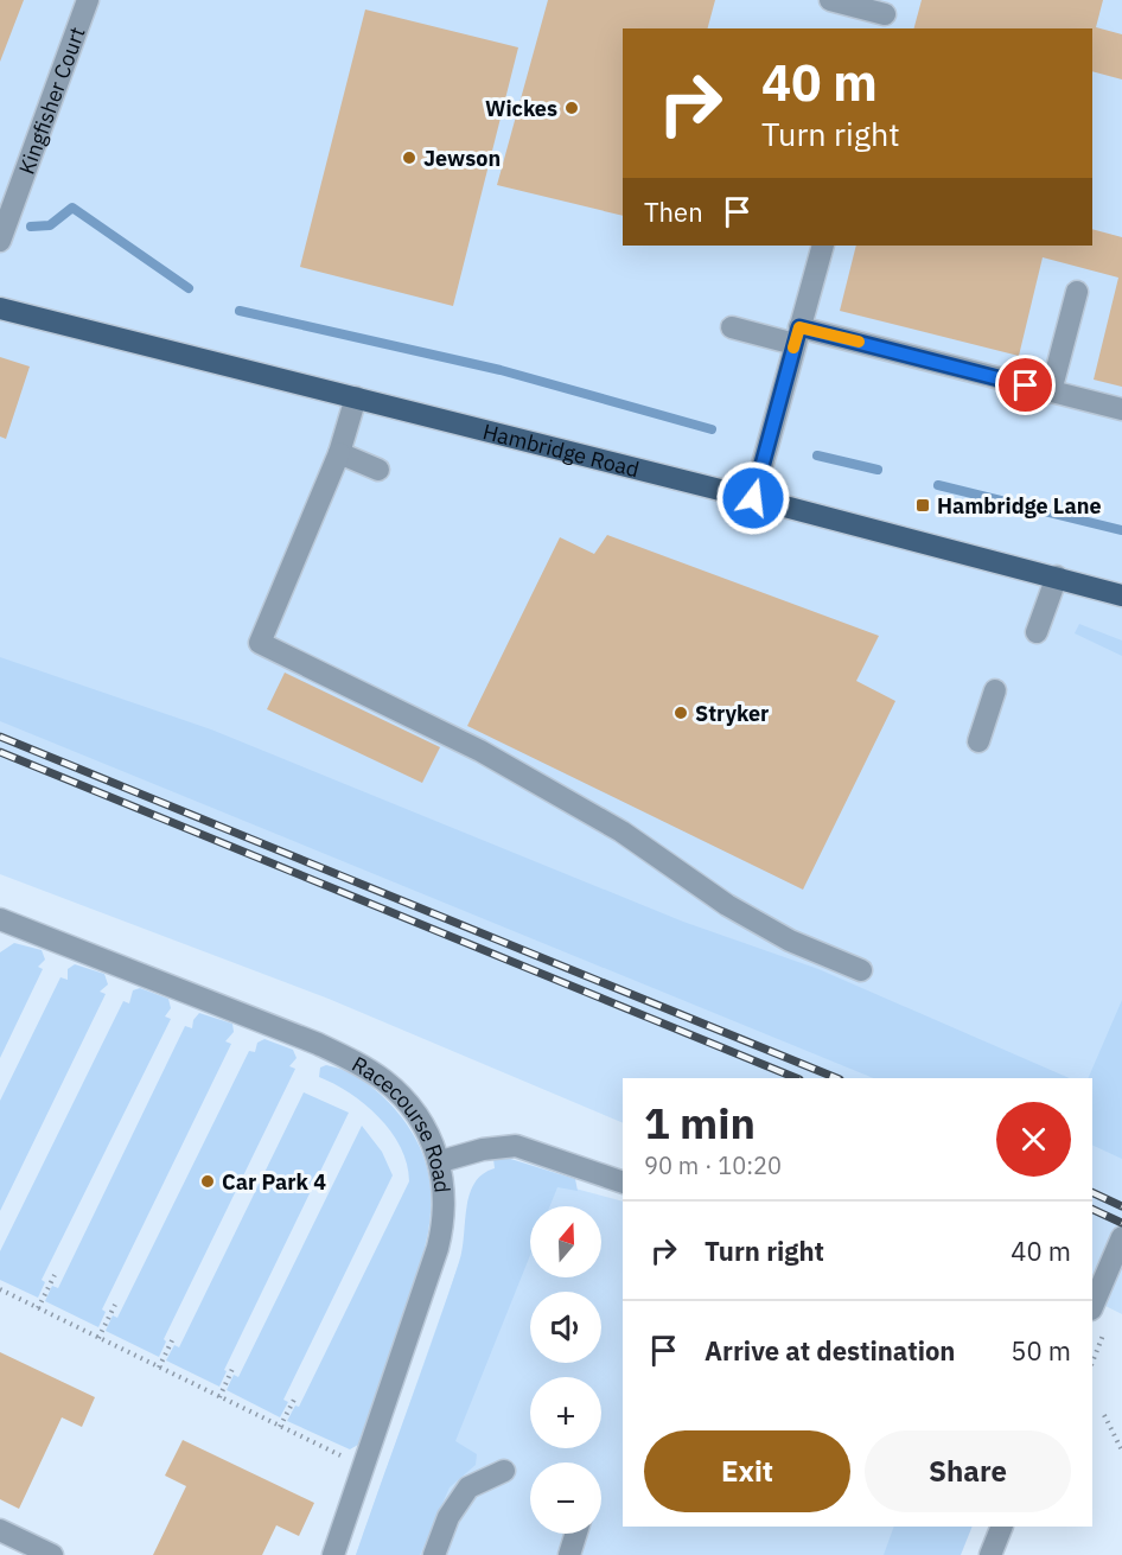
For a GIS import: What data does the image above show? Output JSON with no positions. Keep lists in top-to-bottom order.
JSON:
{
  "streets": {
    "main road": ["Hambridge Road"],
    "street": ["Kingfisher Court", "Racecourse Road"]
  },
  "places": {
    "other": [
      "Wickes",
      "Jewson",
      "Stryker",
      "Car Park 4"
    ],
    "transit": ["Hambridge Lane"]
  },
  "north": "top",
  "page": {
    "turn": ["40 m", "Turn right"],
    "then": "Then",
    "heading": ["1 min", "90 m · 10:20"],
    "list": [
      {
        "name": "Turn right",
        "value": "40 m"
      },
      {
        "name": "Arrive at destination",
        "value": "50 m"
      }
    ],
    "map_buttons": ["+", "−"],
    "buttons": ["Exit", "Share"]
  }
}
